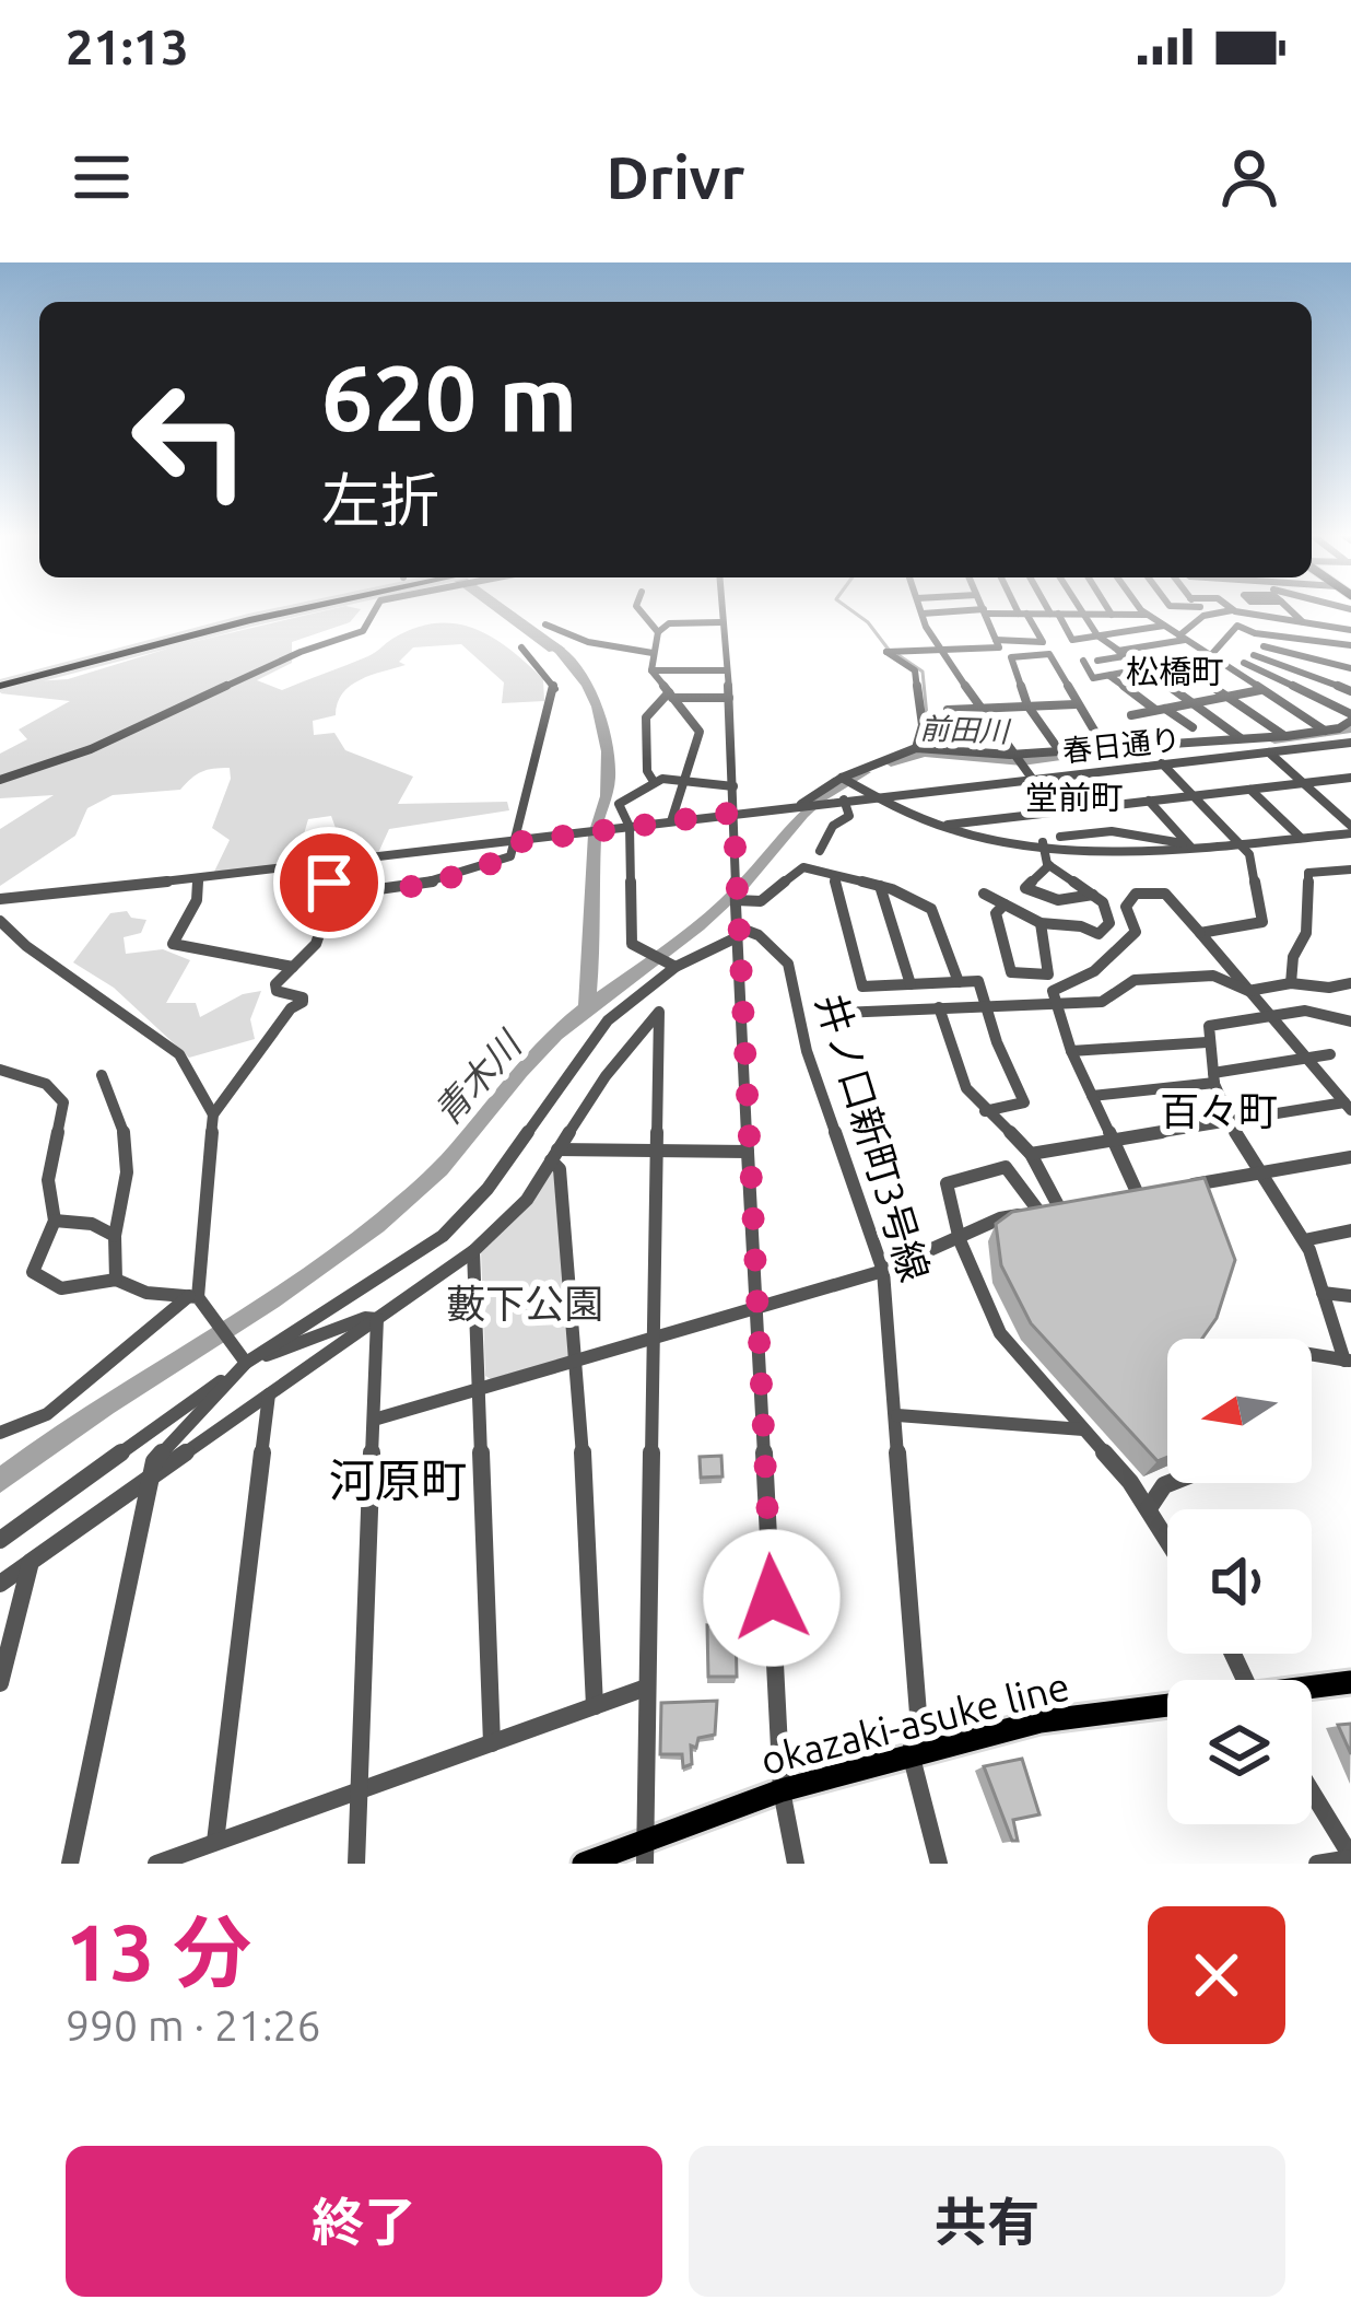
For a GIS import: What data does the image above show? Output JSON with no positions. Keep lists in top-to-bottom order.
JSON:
{
  "streets": {
    "main road": ["okazaki-asuke line"],
    "street": ["春日通り", "井ノ口新町3号線"]
  },
  "crossings": [
    ["井ノ口新町3号線", "okazaki-asuke line"]
  ],
  "districts": [
    "松橋町",
    "堂前町",
    "百々町",
    "河原町"
  ],
  "water": ["前田川", "青木川"],
  "parks": ["藪下公園"],
  "north": "left",
  "page": {
    "status": "21:13",
    "header": "Drivr",
    "turn": ["620 m", "左折"],
    "heading": ["13 分", "990 m · 21:26"],
    "buttons": ["終了", "共有"]
  }
}
